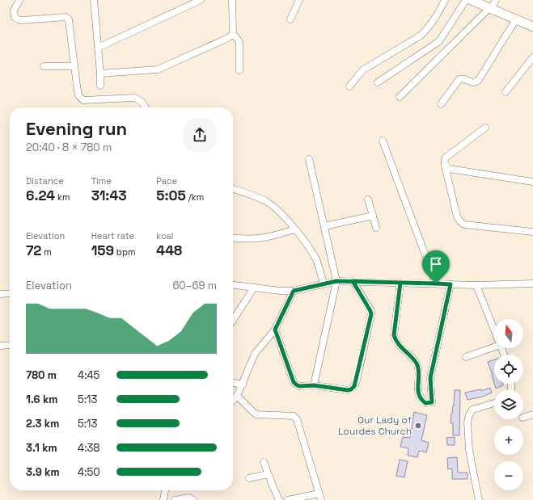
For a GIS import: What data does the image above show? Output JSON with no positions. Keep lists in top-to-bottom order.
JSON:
{
  "places": ["Our Lady of Lourdes Church"],
  "north": "top",
  "page": {
    "heading": ["Evening run", "20:40 · 8 × 780 m"],
    "stats": [
      ["Distance", "6.24 km"],
      ["Time", "31:43"],
      ["Pace", "5:05 /km"],
      ["Elevation", "72 m"],
      ["Heart rate", "159 bpm"],
      ["kcal", "448"]
    ],
    "chart": ["Elevation", "60–69 m"],
    "map_buttons": ["+", "−"],
    "list": [
      {
        "name": "780 m",
        "note": "4:45"
      },
      {
        "name": "1.6 km",
        "note": "5:13"
      },
      {
        "name": "2.3 km",
        "note": "5:13"
      },
      {
        "name": "3.1 km",
        "note": "4:38"
      },
      {
        "name": "3.9 km",
        "note": "4:50"
      }
    ]
  }
}
